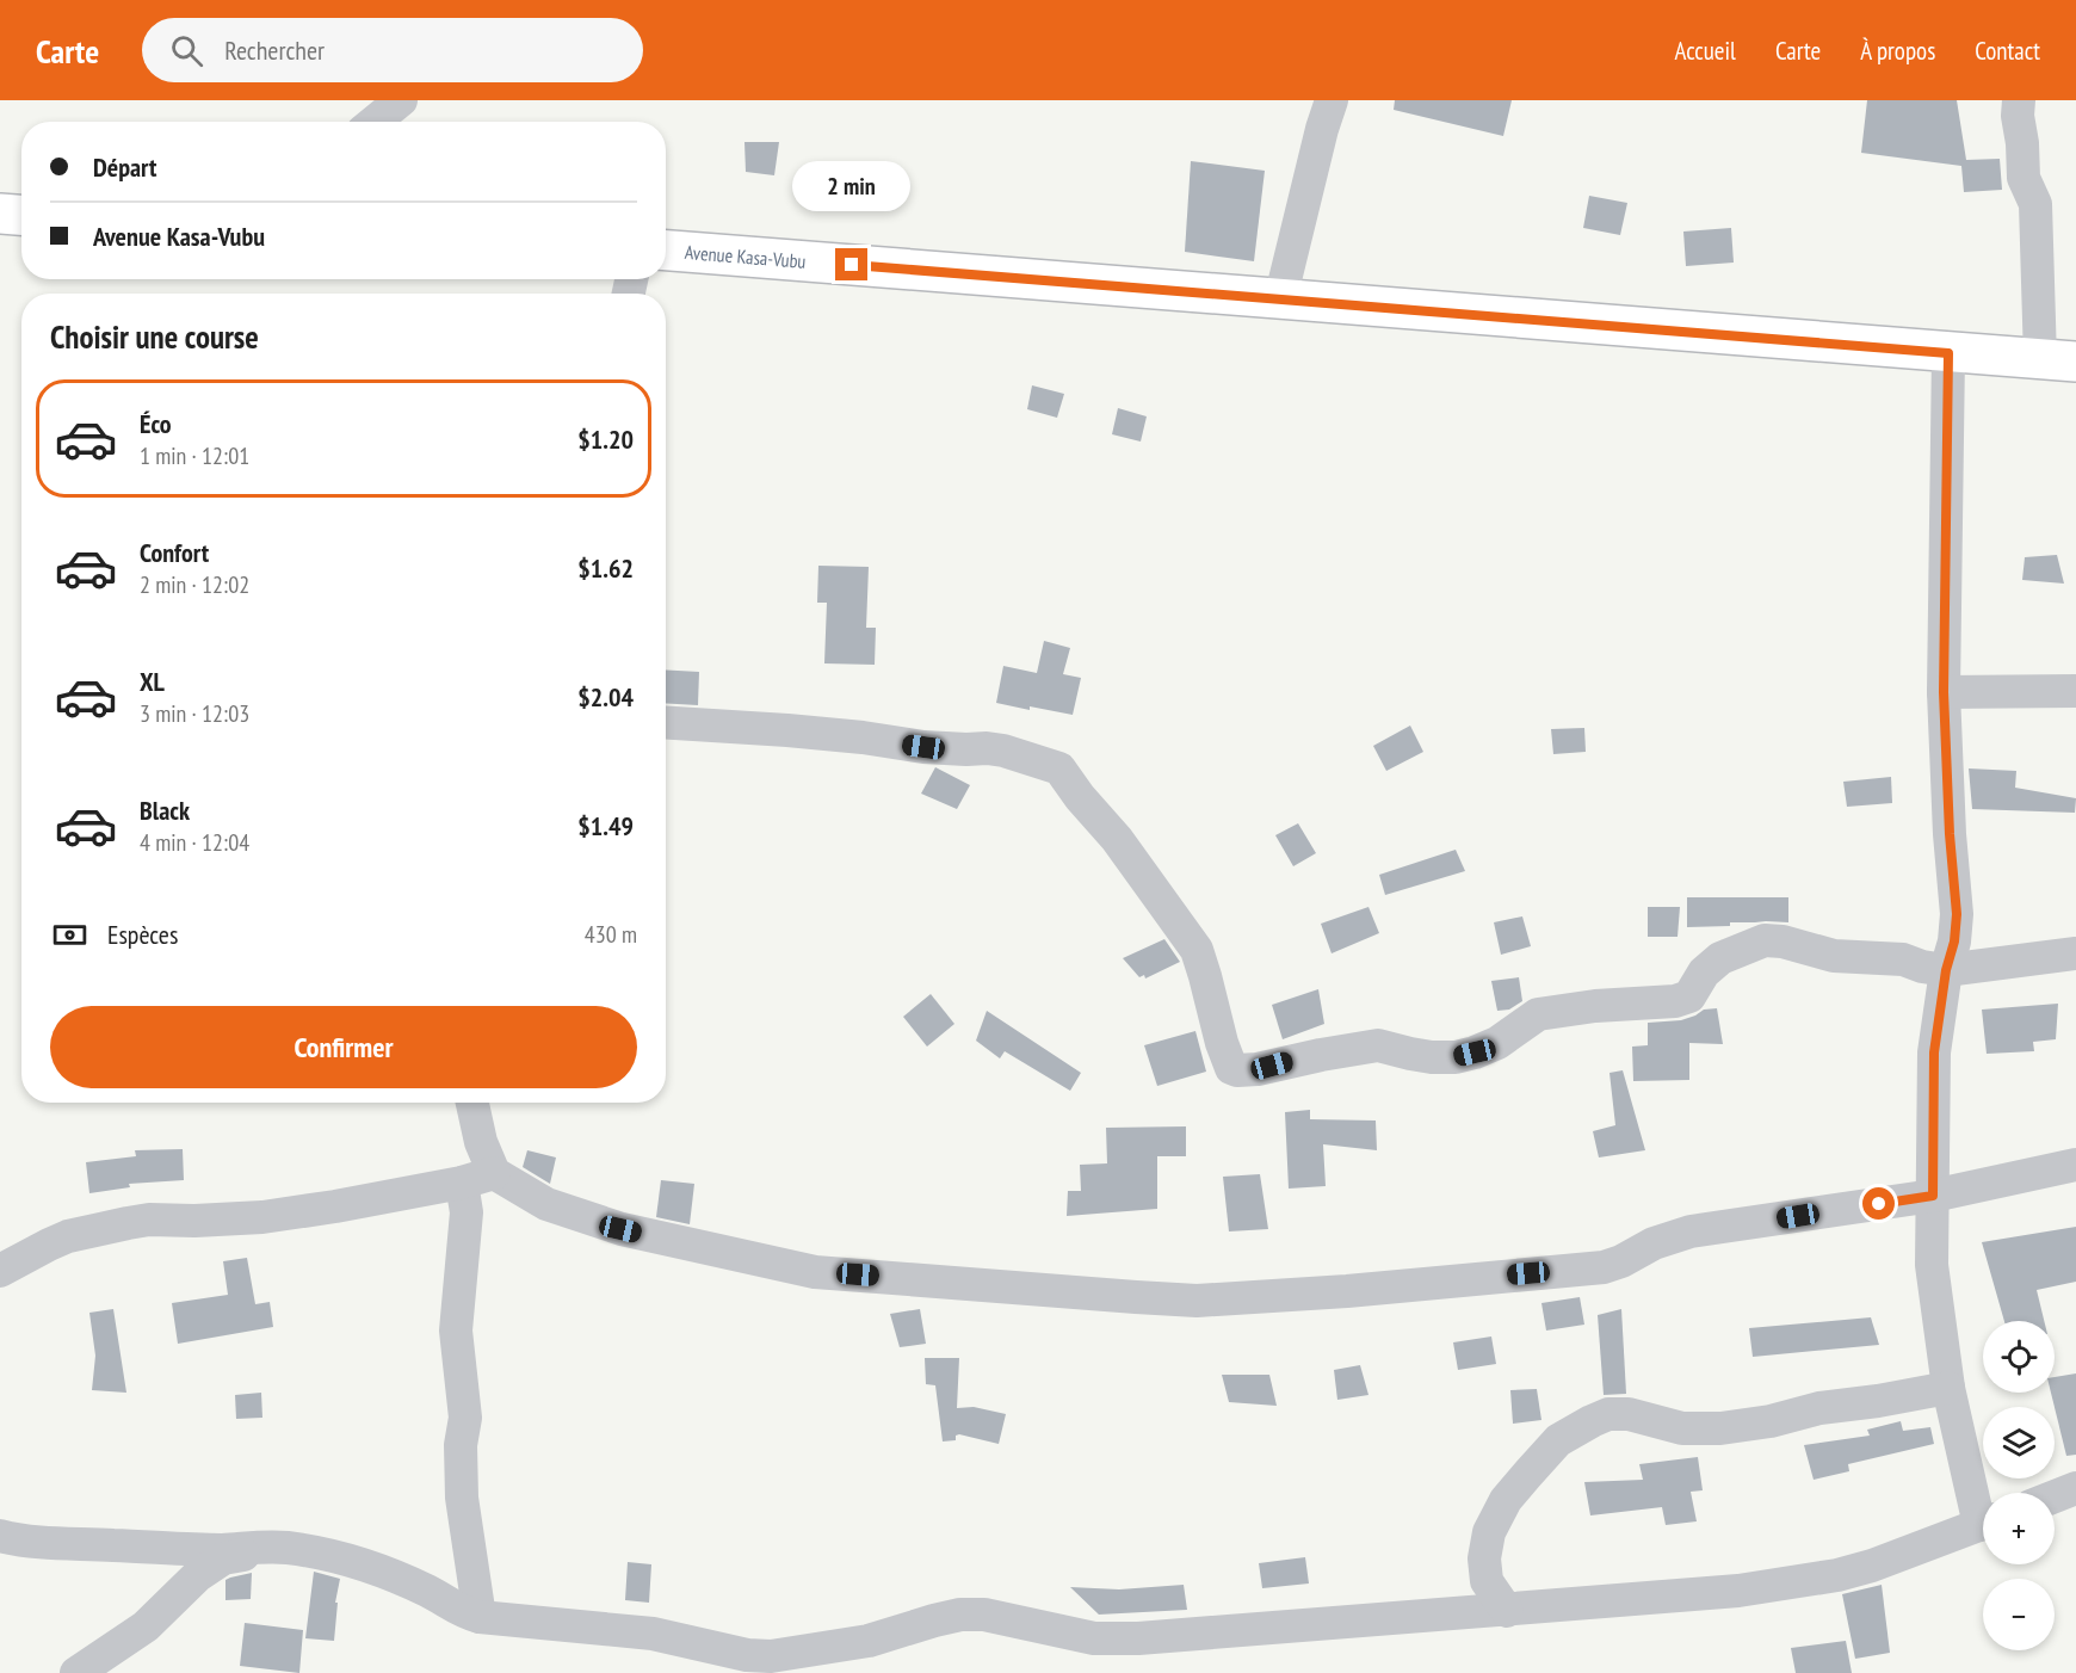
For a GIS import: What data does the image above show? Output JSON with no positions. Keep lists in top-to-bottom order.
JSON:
{
  "streets": {
    "highway": ["Avenue Kasa-Vubu"]
  },
  "page": {
    "header": "Carte",
    "search": "Rechercher",
    "nav": [
      "Accueil",
      "Carte",
      "À propos",
      "Contact"
    ],
    "banner": ["Départ", "Avenue Kasa-Vubu"],
    "bubble": "2 min",
    "heading": "Choisir une course",
    "list": [
      {
        "name": "Éco",
        "note": "1 min · 12:01",
        "value": "$1.20"
      },
      {
        "name": "Confort",
        "note": "2 min · 12:02",
        "value": "$1.62"
      },
      {
        "name": "XL",
        "note": "3 min · 12:03",
        "value": "$2.04"
      },
      {
        "name": "Black",
        "note": "4 min · 12:04",
        "value": "$1.49"
      }
    ],
    "pay": ["Espèces", "430 m"],
    "buttons": "Confirmer",
    "map_buttons": ["+", "−"]
  }
}
